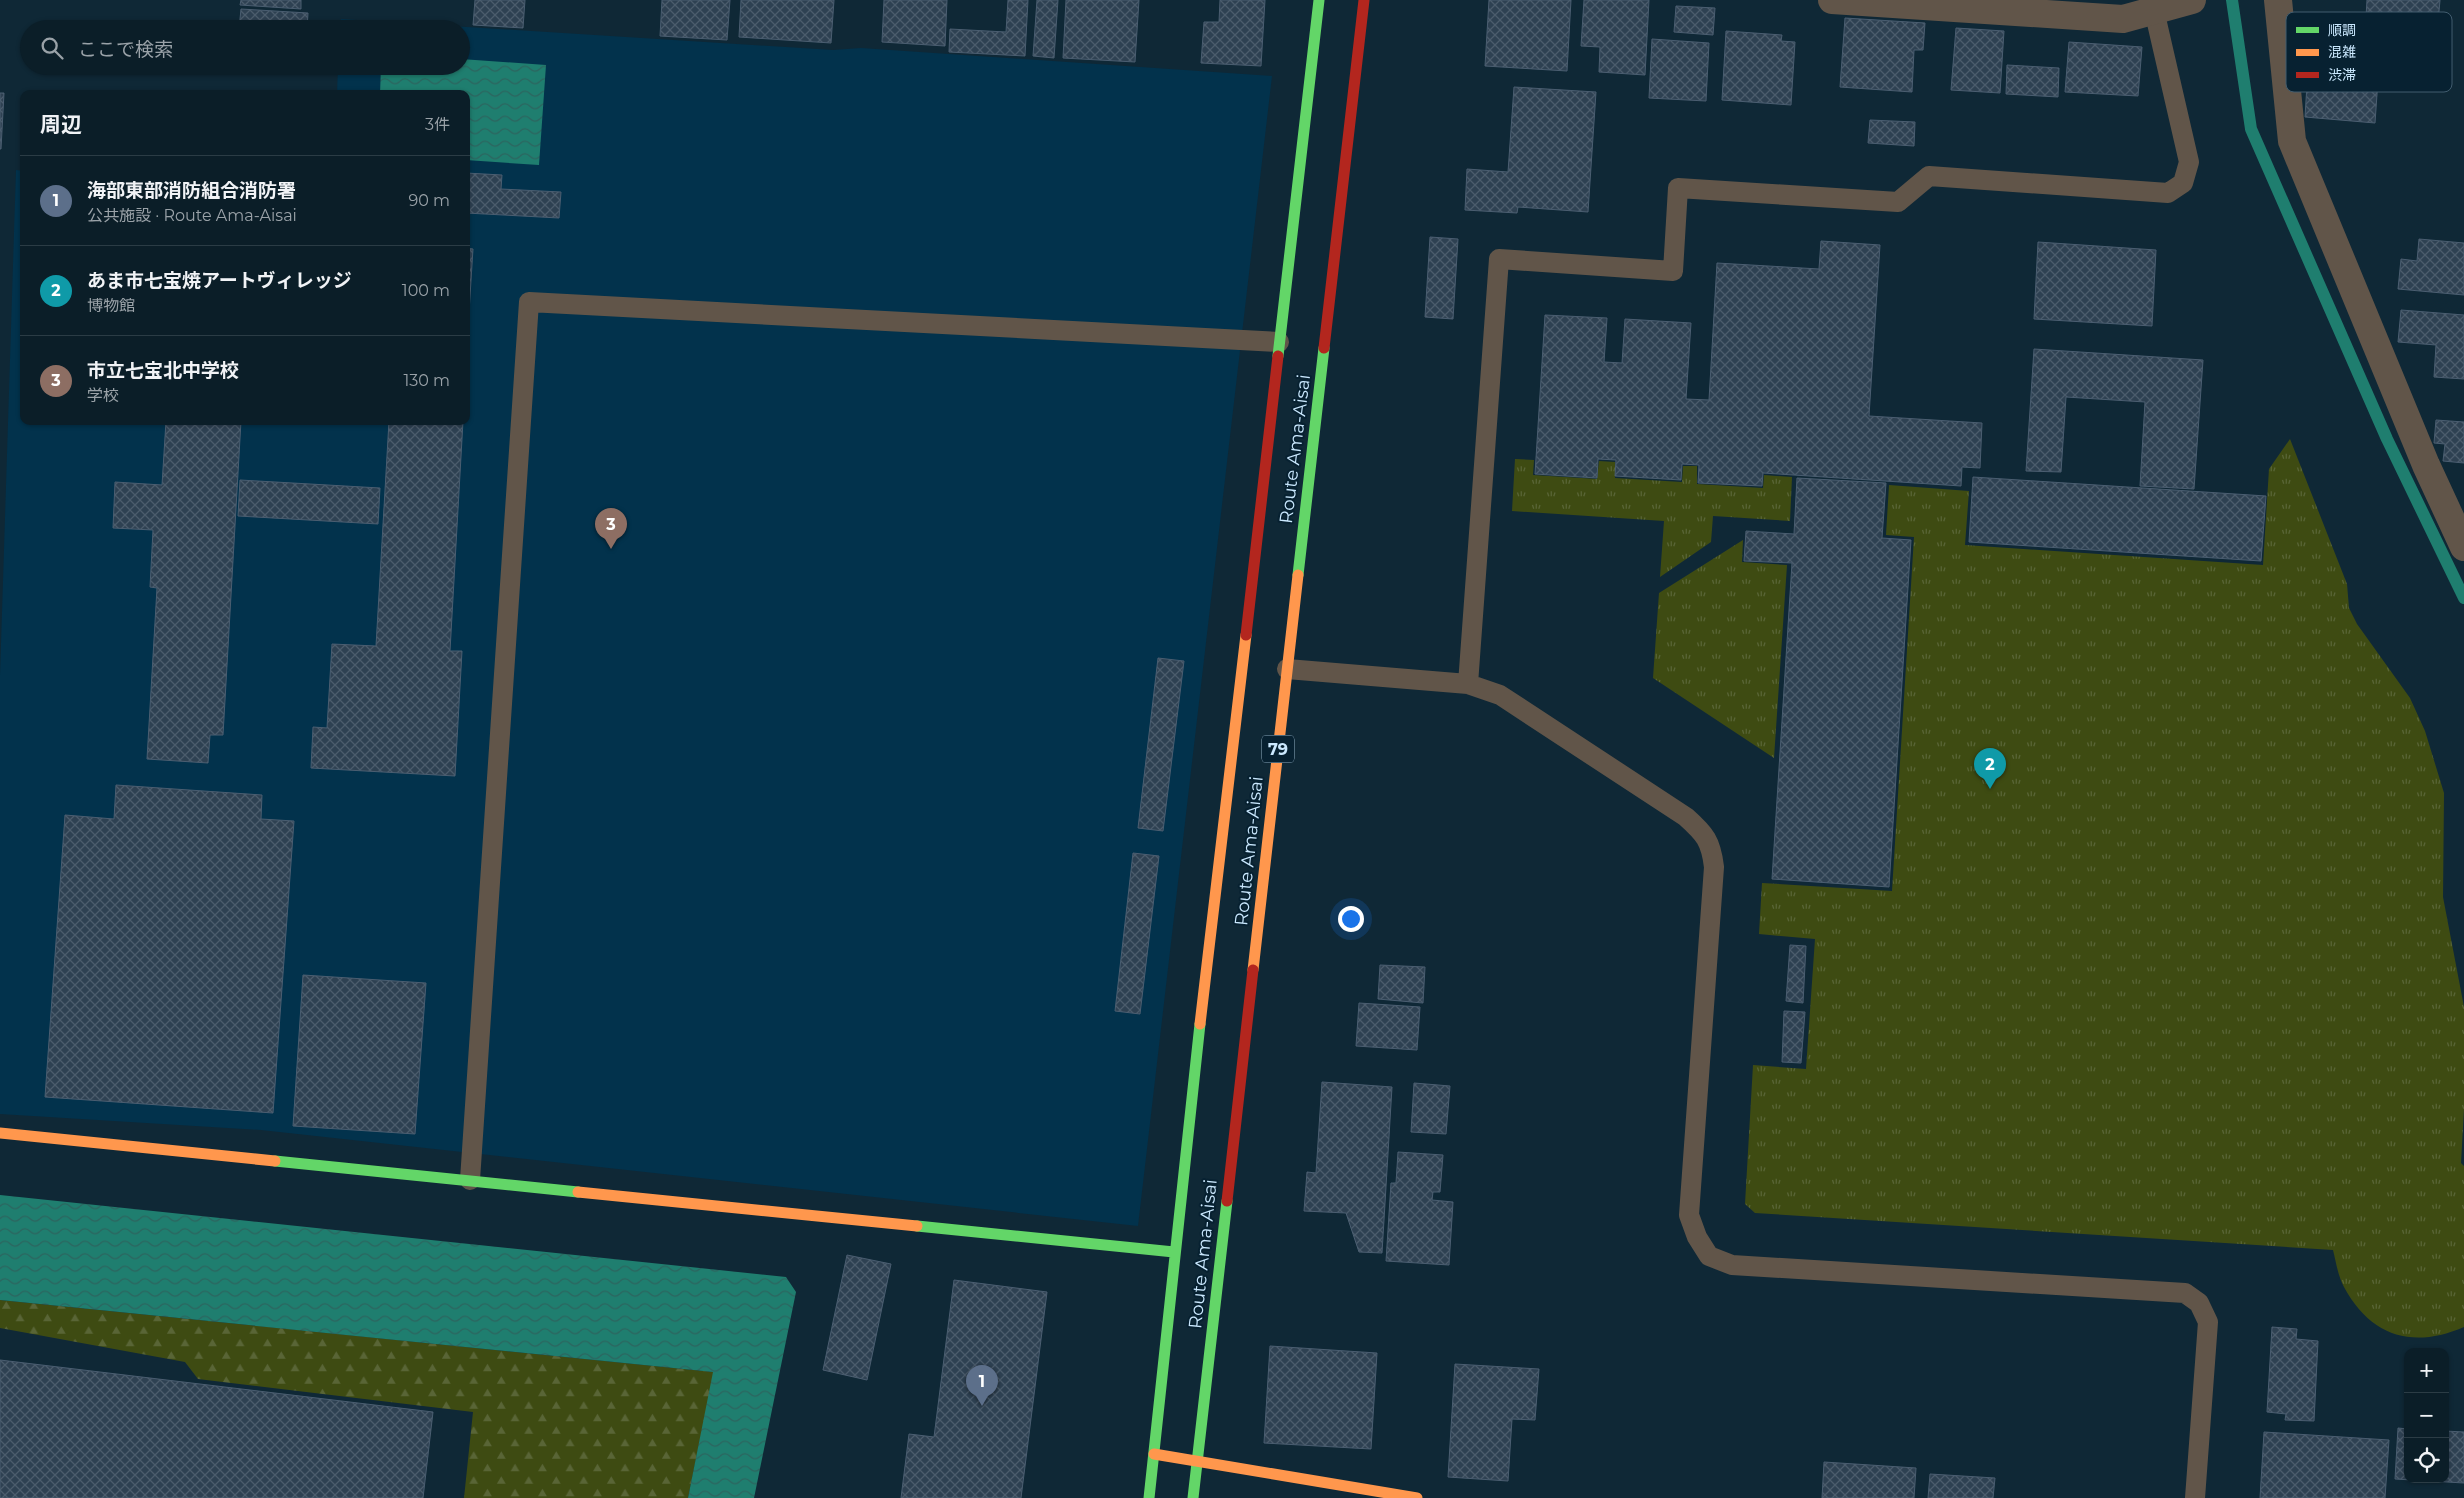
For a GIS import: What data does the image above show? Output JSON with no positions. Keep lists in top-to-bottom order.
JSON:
{
  "streets": {
    "main road": ["Route Ama-Aisai", "79"]
  },
  "legend": ["順調", "混雑", "渋滞"],
  "page": {
    "search": "ここで検索",
    "heading": ["周辺", "3件"],
    "list": [
      {
        "mark": "1",
        "name": "海部東部消防組合消防署",
        "note": "公共施設 · Route Ama-Aisai",
        "value": "90 m"
      },
      {
        "mark": "2",
        "name": "あま市七宝焼アートヴィレッジ",
        "note": "博物館",
        "value": "100 m"
      },
      {
        "mark": "3",
        "name": "市立七宝北中学校",
        "note": "学校",
        "value": "130 m"
      }
    ],
    "pins": ["3", "2", "1"],
    "map_buttons": ["+", "−"]
  }
}
